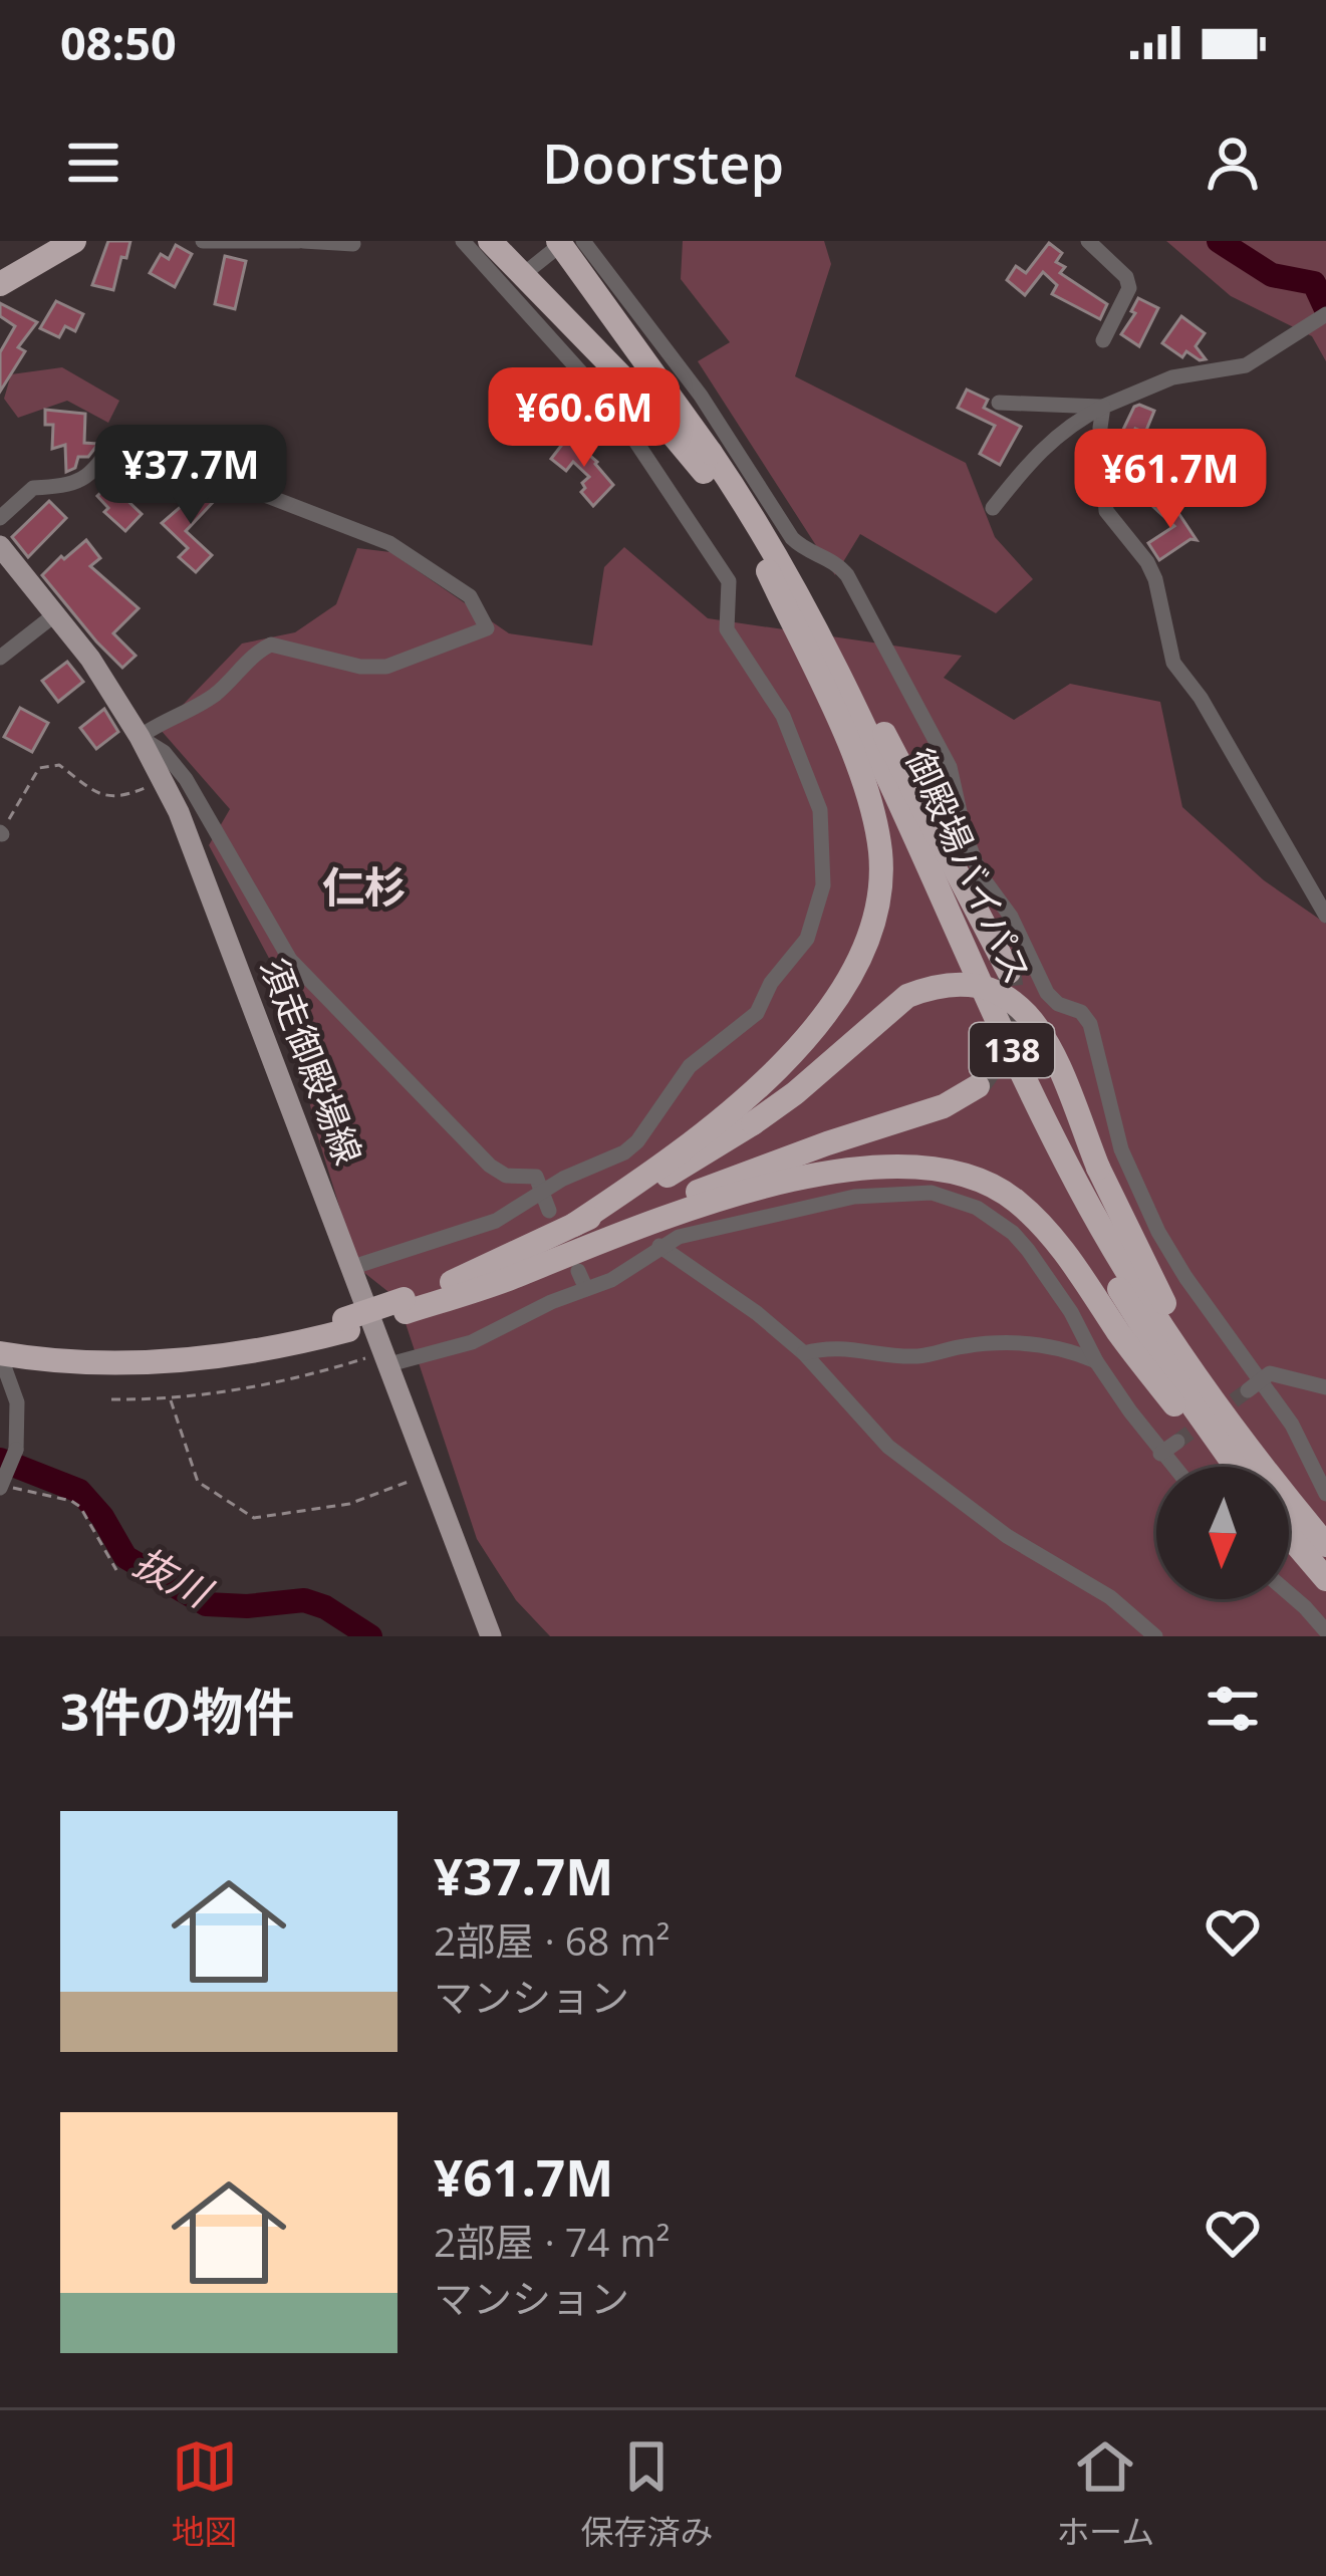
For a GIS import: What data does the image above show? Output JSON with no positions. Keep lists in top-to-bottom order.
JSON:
{
  "streets": {
    "highway": ["御殿場バイパス", "138"],
    "main road": ["須走御殿場線"]
  },
  "crossings": [
    ["御殿場バイパス", "138"]
  ],
  "districts": ["仁杉"],
  "water": ["抜川"],
  "north": "bottom",
  "page": {
    "status": "08:50",
    "header": "Doorstep",
    "price": ["¥60.6M", "¥37.7M", "¥61.7M"],
    "heading": "3件の物件",
    "list": [
      {
        "name": "¥37.7M",
        "note": "2部屋 · 68 m² · マンション"
      },
      {
        "name": "¥61.7M",
        "note": "2部屋 · 74 m² · マンション"
      }
    ],
    "tabs": ["地図", "保存済み", "ホーム"]
  }
}
